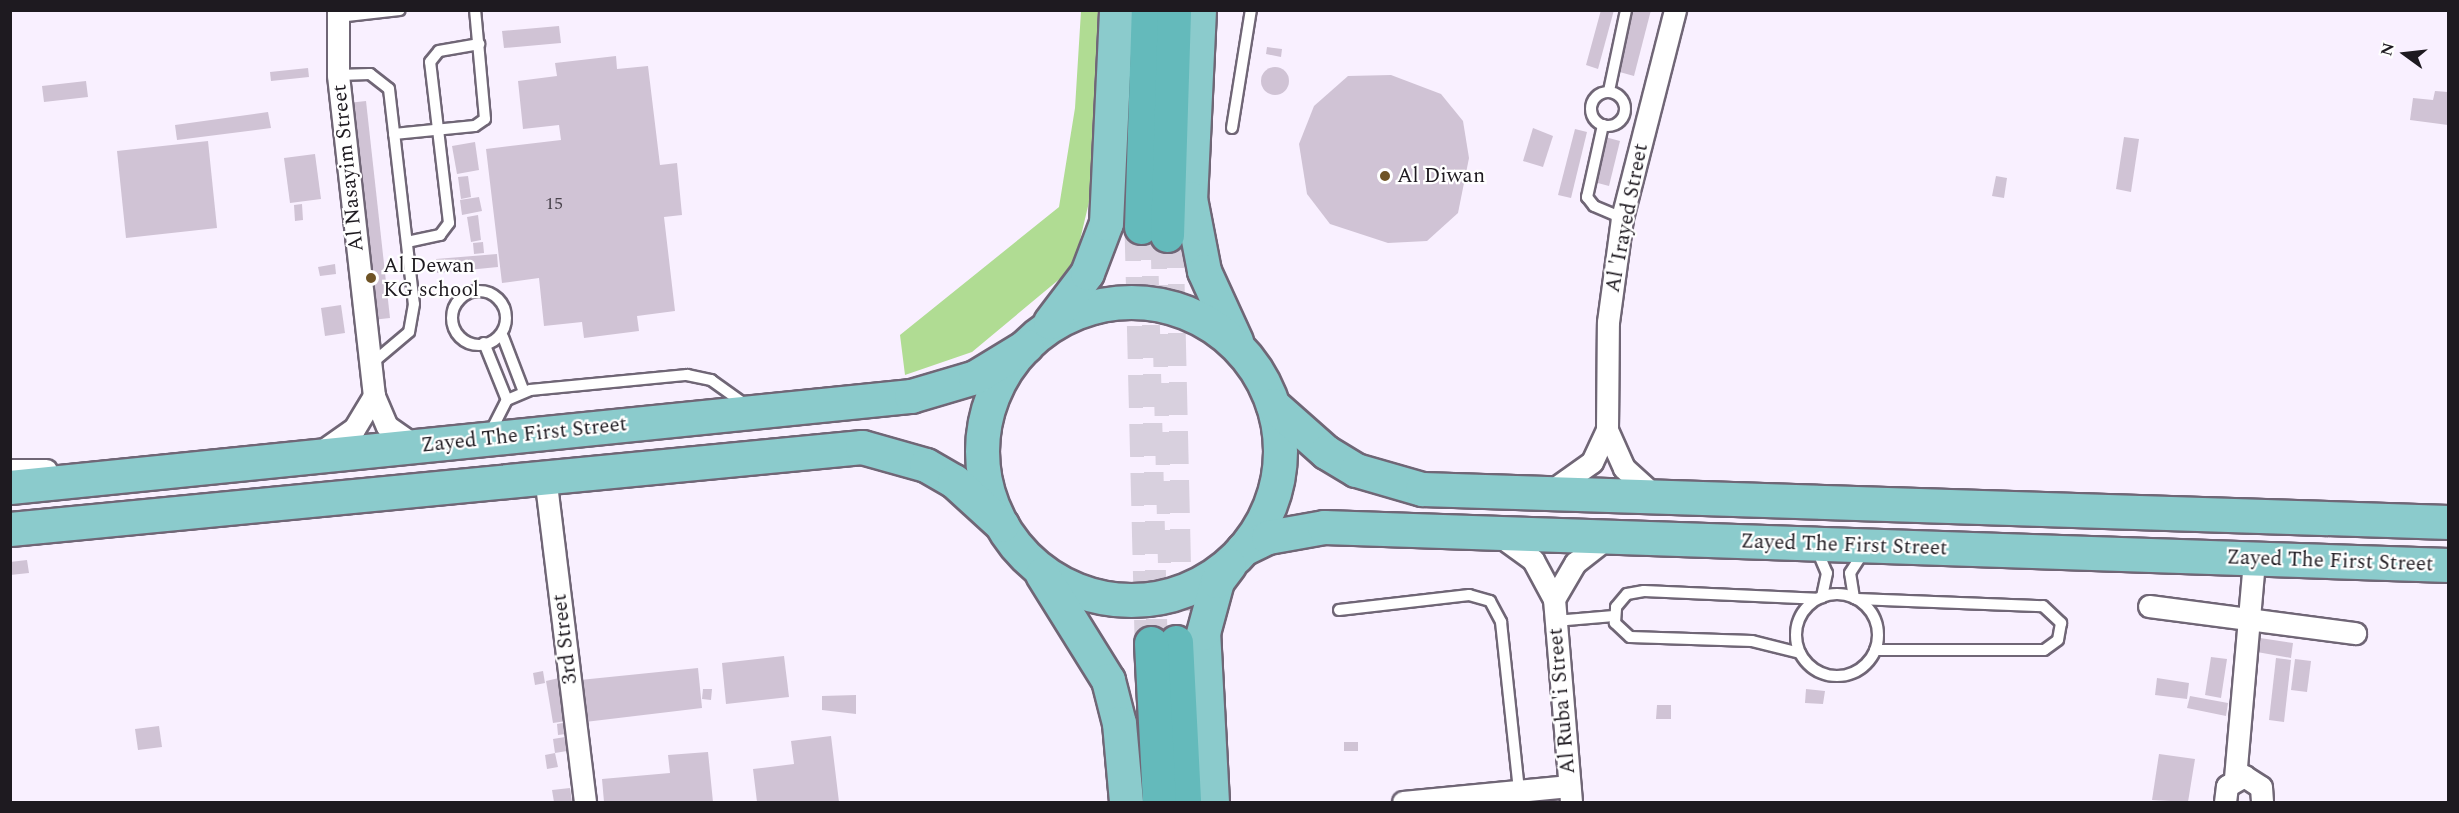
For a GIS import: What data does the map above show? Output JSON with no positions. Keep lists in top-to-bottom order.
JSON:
{
  "streets": {
    "main road": ["Zayed The First Street"],
    "street": [
      "Al Nasayim Street",
      "Al 'Irayed Street",
      "3rd Street",
      "Al Ruba'i Street"
    ]
  },
  "crossings": [
    ["Al Nasayim Street", "Zayed The First Street"],
    ["Al 'Irayed Street", "Zayed The First Street"],
    ["Zayed The First Street", "3rd Street"],
    ["Zayed The First Street", "Al Ruba'i Street"]
  ],
  "places": ["Al Diwan", "Al Dewan KG school"],
  "house_numbers": ["15"],
  "north": "left"
}
